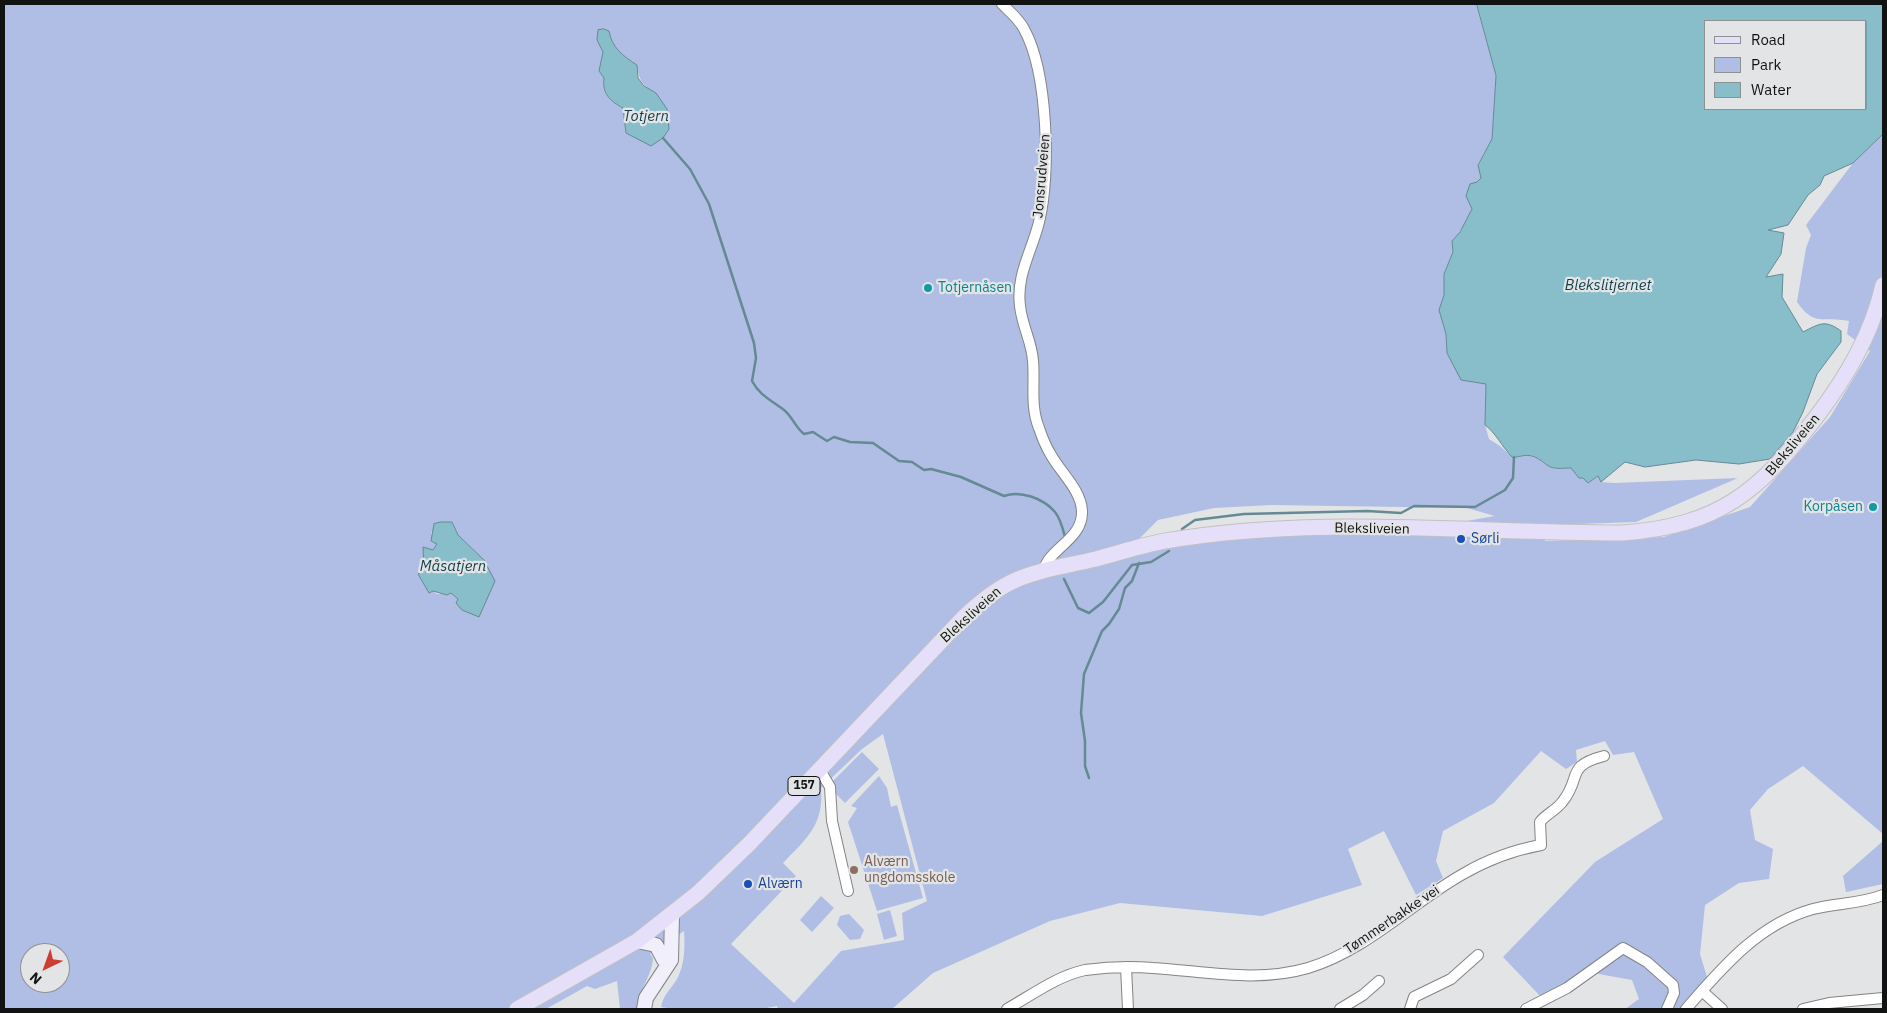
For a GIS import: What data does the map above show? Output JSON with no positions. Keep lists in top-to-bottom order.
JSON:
{
  "streets": {
    "main road": ["Bleksliveien", "157"],
    "street": ["Jonsrudveien", "Tømmerbakke vei"]
  },
  "crossings": [
    ["Jonsrudveien", "Bleksliveien"],
    ["Bleksliveien", "157"]
  ],
  "water": ["Totjern", "Blekslitjernet", "Måsatjern"],
  "places": [
    "Totjernåsen",
    "Korpåsen",
    "Sørli",
    "Alværn ungdomsskole",
    "Alværn"
  ],
  "legend": ["Road", "Park", "Water"],
  "north": "bottom left"
}
